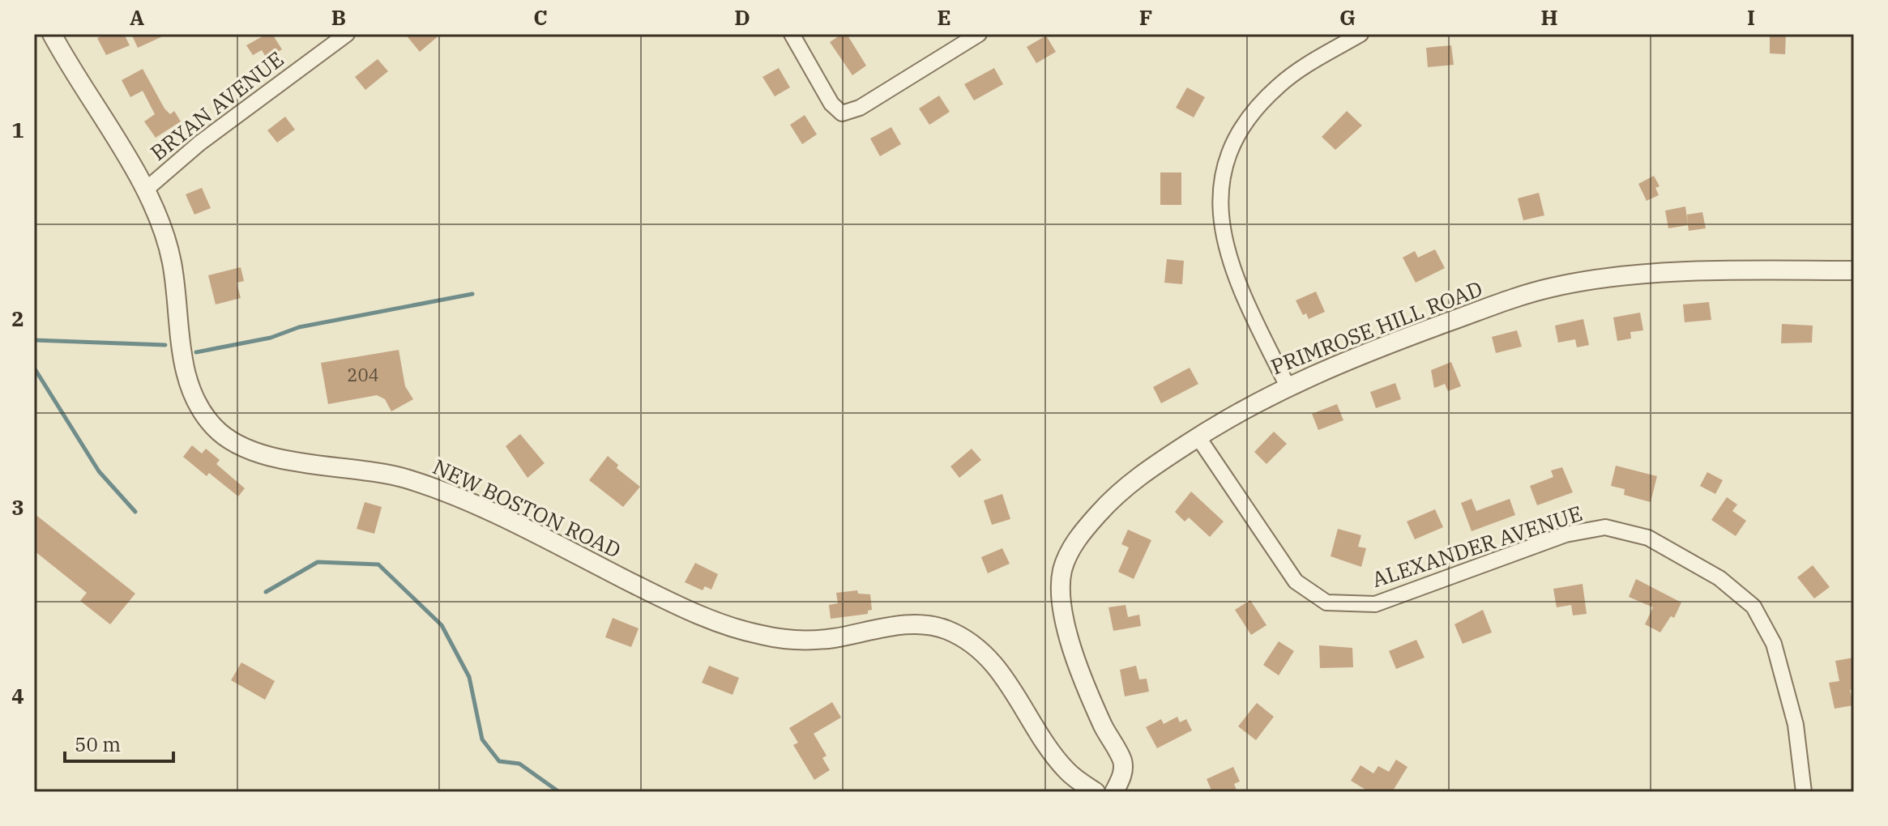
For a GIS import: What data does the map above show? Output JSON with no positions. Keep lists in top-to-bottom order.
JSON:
{
  "streets": {
    "street": [
      "BRYAN AVENUE",
      "PRIMROSE HILL ROAD",
      "NEW BOSTON ROAD",
      "ALEXANDER AVENUE"
    ]
  },
  "crossings": [
    ["BRYAN AVENUE", "NEW BOSTON ROAD"],
    ["PRIMROSE HILL ROAD", "ALEXANDER AVENUE"]
  ],
  "house_numbers": ["204"],
  "scale_bar": "50 m",
  "grid": {
    "columns": [
      "A",
      "B",
      "C",
      "D",
      "E",
      "F",
      "G",
      "H",
      "I"
    ],
    "rows": [
      "1",
      "2",
      "3",
      "4"
    ]
  }
}
